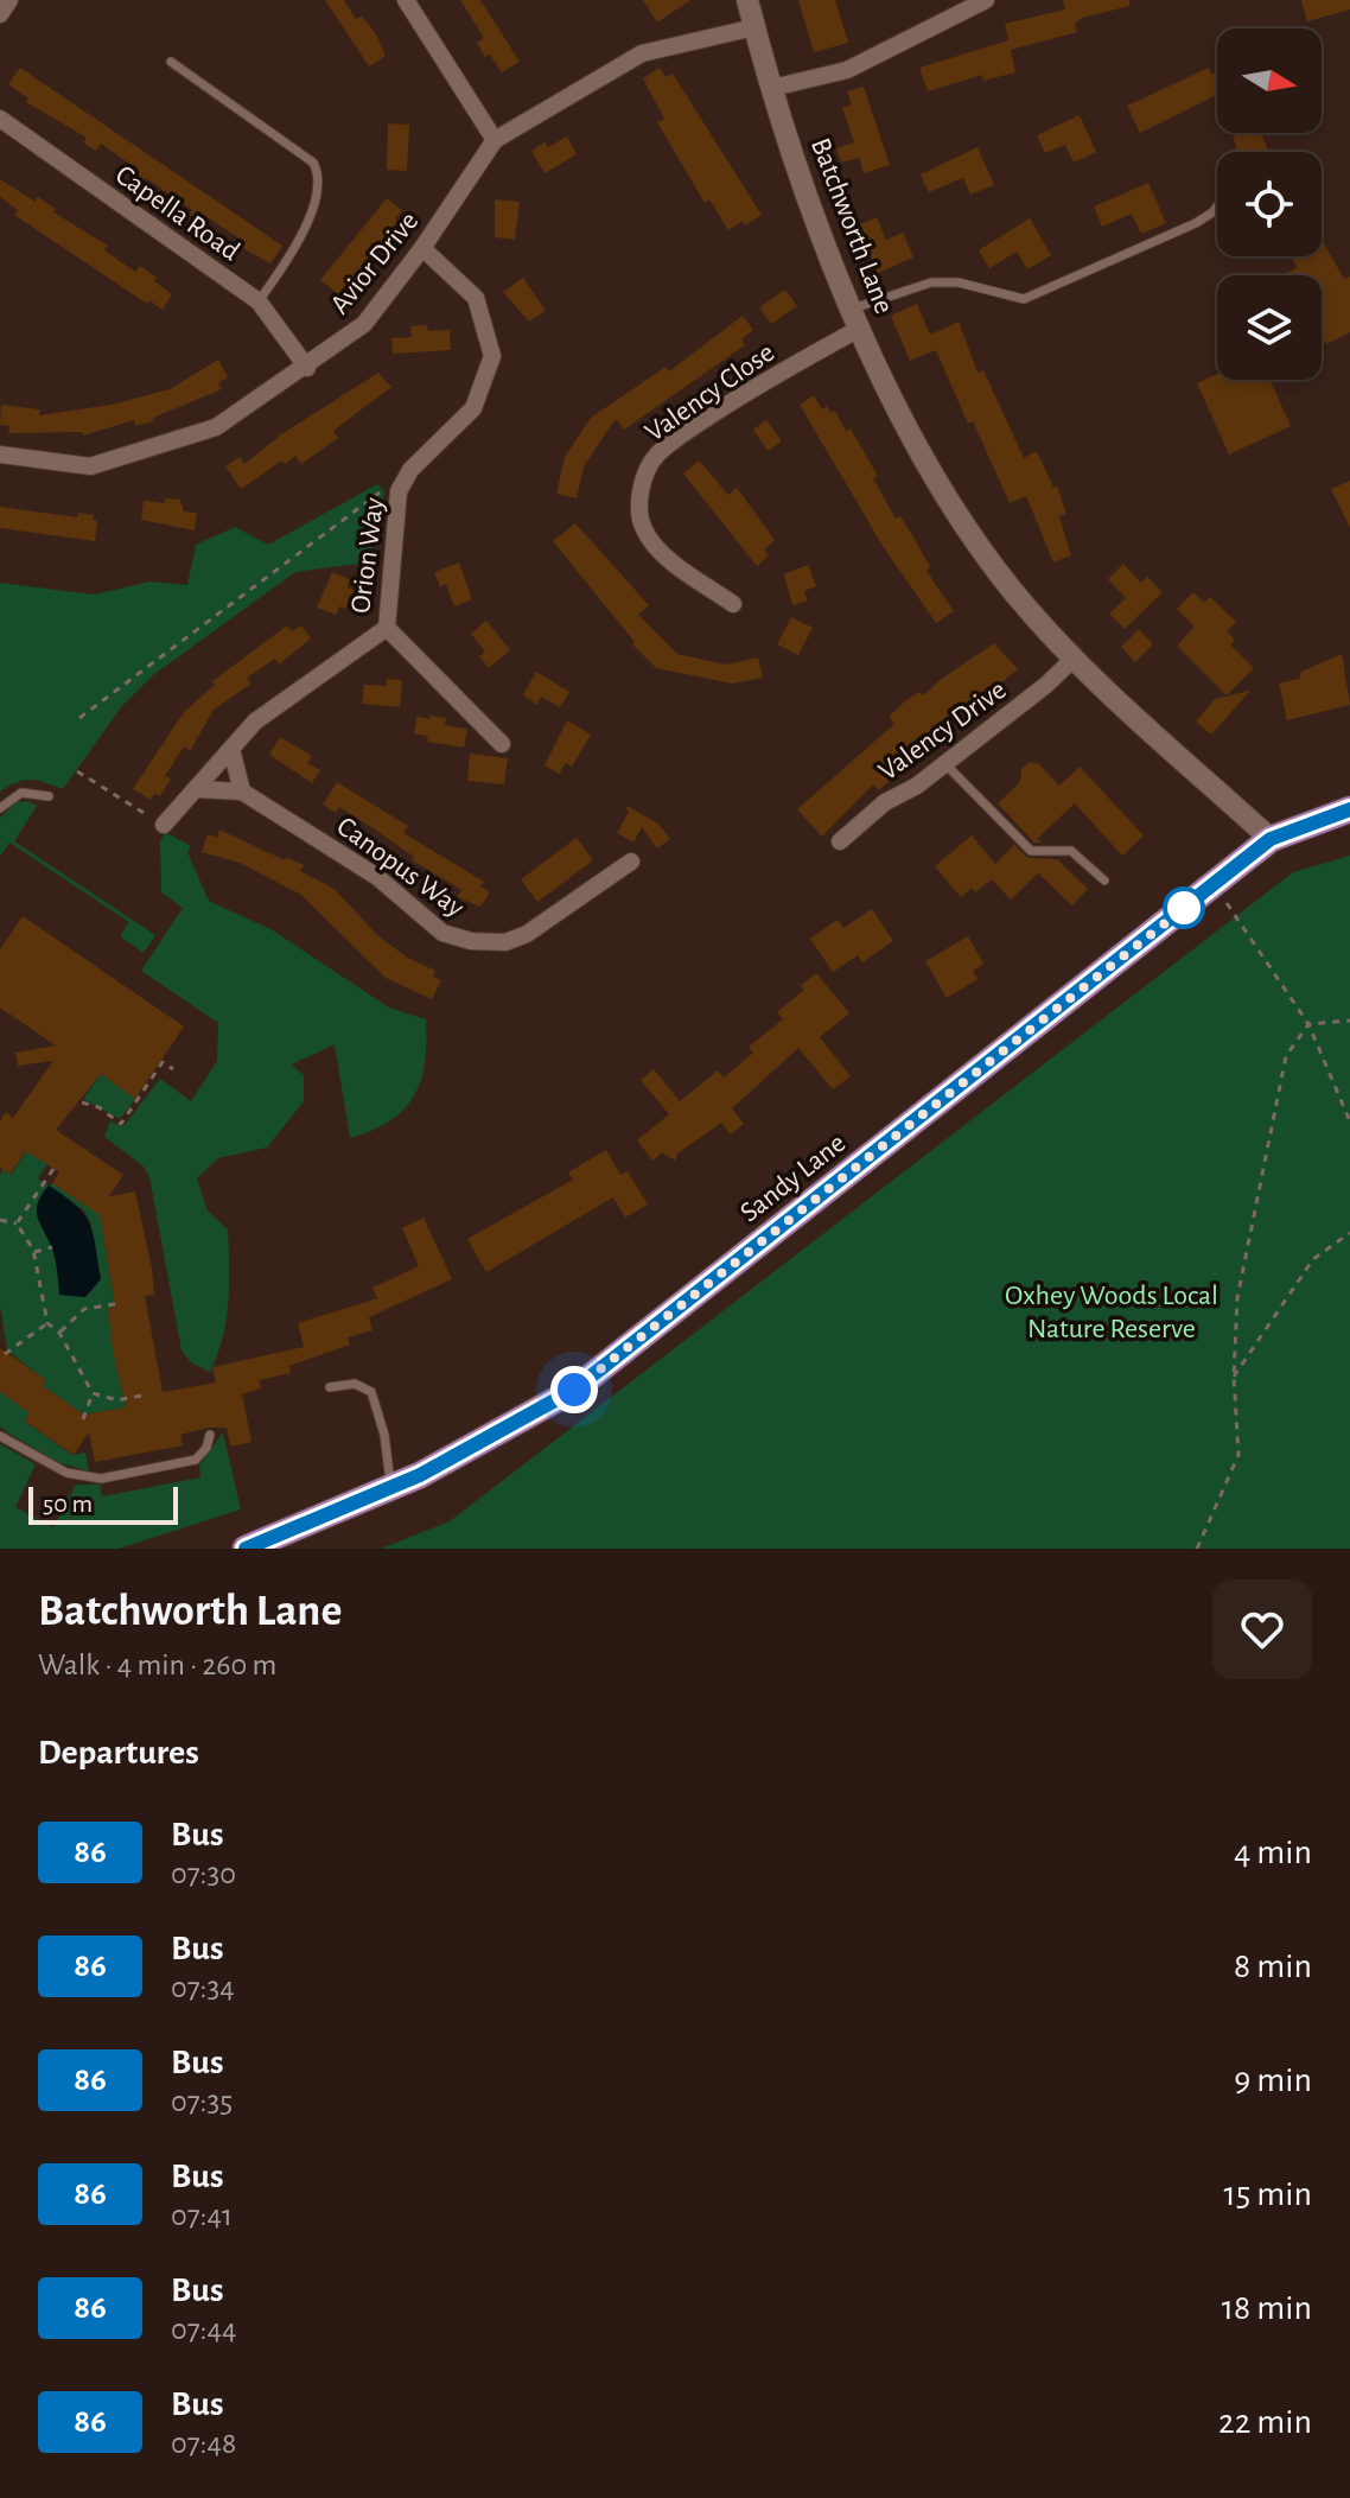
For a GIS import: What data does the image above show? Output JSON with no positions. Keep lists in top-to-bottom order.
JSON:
{
  "streets": {
    "main road": ["Sandy Lane"],
    "street": [
      "Capella Road",
      "Batchworth Lane",
      "Avior Drive",
      "Valency Close",
      "Orion Way",
      "Valency Drive",
      "Canopus Way"
    ]
  },
  "crossings": [
    ["Capella Road", "Avior Drive"],
    ["Batchworth Lane", "Avior Drive"],
    ["Batchworth Lane", "Valency Close"],
    ["Batchworth Lane", "Valency Drive"],
    ["Batchworth Lane", "Sandy Lane"],
    ["Avior Drive", "Orion Way"],
    ["Orion Way", "Canopus Way"]
  ],
  "parks": ["Oxhey Woods Local Nature Reserve"],
  "lines": ["bus line 86"],
  "scale_bar": "50 m",
  "north": "right",
  "page": {
    "scale": "50 m",
    "heading": [
      ["Batchworth Lane", "Walk · 4 min · 260 m"],
      "Departures"
    ],
    "list": [
      {
        "mark": "86",
        "name": "Bus",
        "note": "07:30",
        "value": "4 min"
      },
      {
        "mark": "86",
        "name": "Bus",
        "note": "07:34",
        "value": "8 min"
      },
      {
        "mark": "86",
        "name": "Bus",
        "note": "07:35",
        "value": "9 min"
      },
      {
        "mark": "86",
        "name": "Bus",
        "note": "07:41",
        "value": "15 min"
      },
      {
        "mark": "86",
        "name": "Bus",
        "note": "07:44",
        "value": "18 min"
      },
      {
        "mark": "86",
        "name": "Bus",
        "note": "07:48",
        "value": "22 min"
      }
    ]
  }
}
